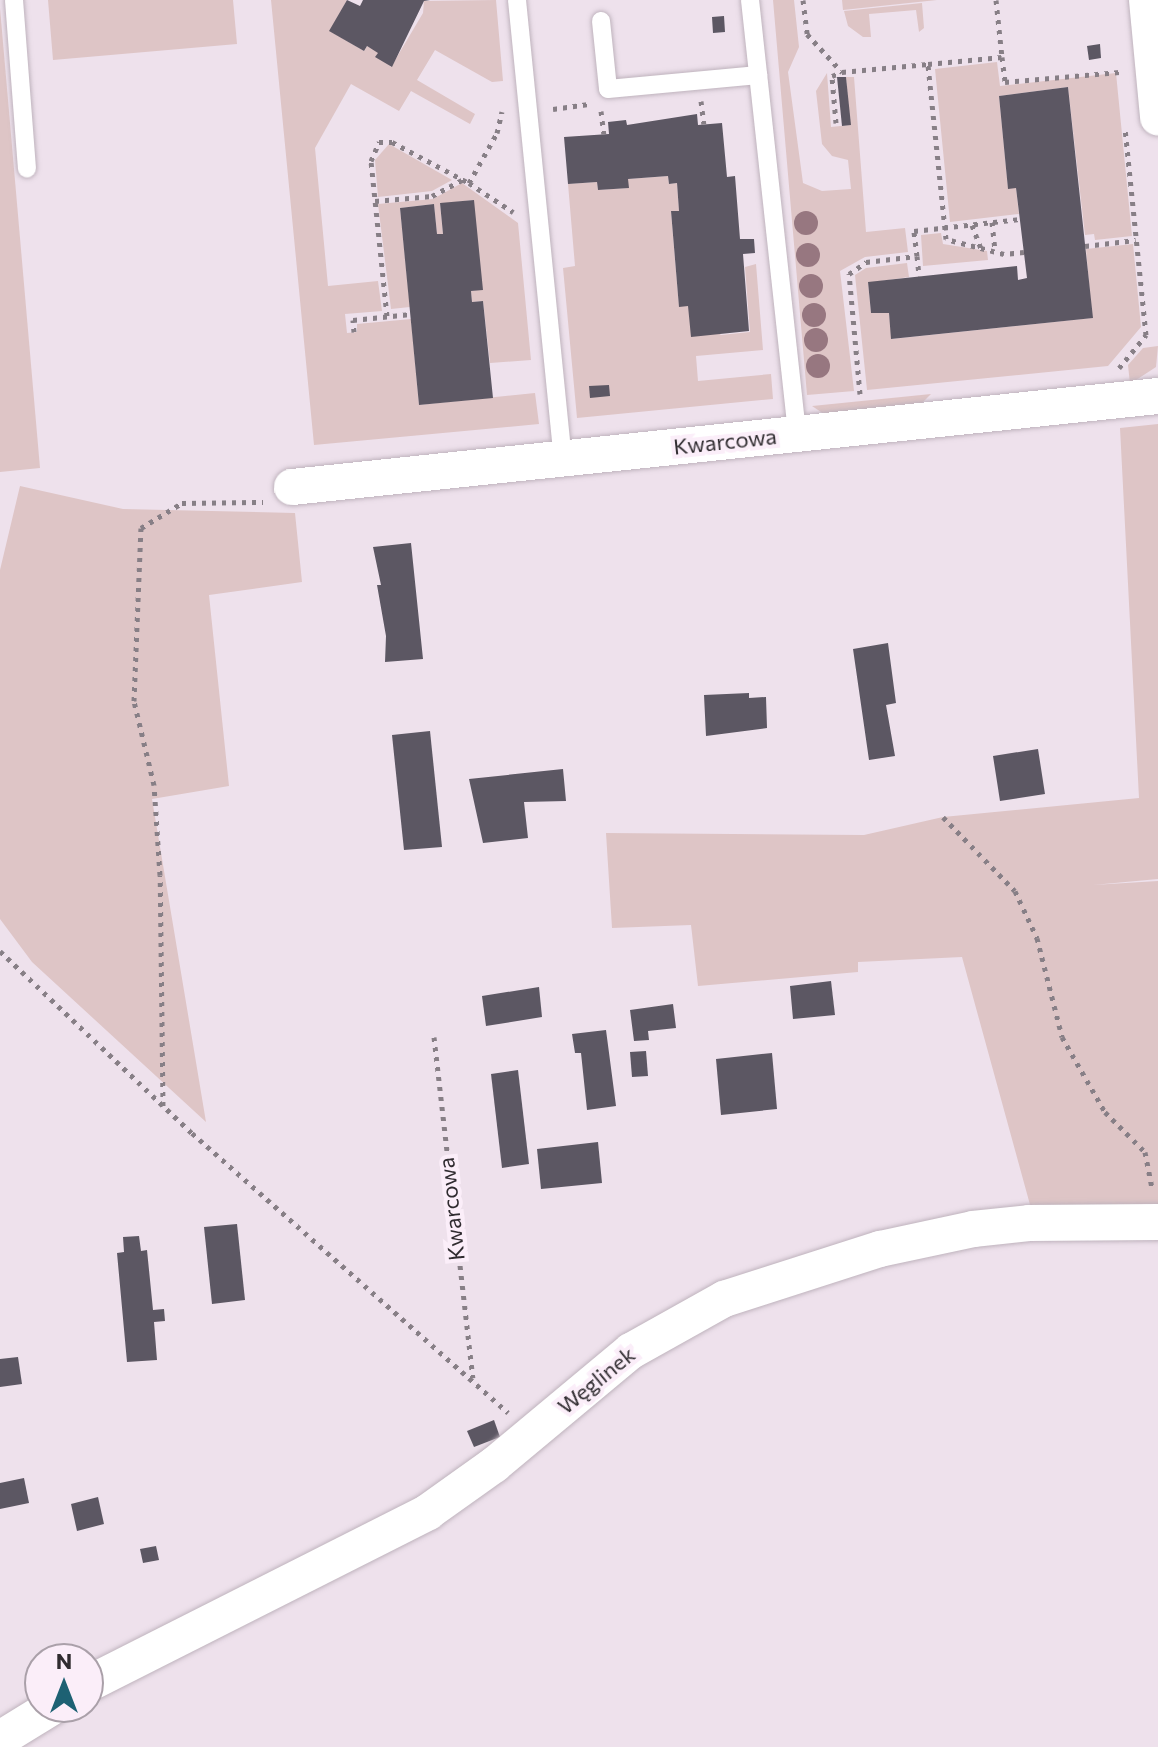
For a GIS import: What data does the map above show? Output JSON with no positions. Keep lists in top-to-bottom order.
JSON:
{
  "streets": {
    "street": ["Kwarcowa", "Węglinek"]
  },
  "north": "top"
}
